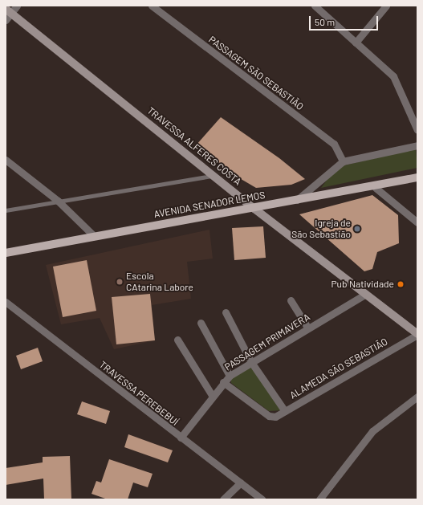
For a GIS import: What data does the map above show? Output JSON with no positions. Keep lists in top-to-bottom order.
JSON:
{
  "streets": {
    "main road": ["AVENIDA SENADOR LEMOS"],
    "street": [
      "PASSAGEM SÃO SEBASTIÃO",
      "TRAVESSA ALFERES COSTA",
      "PASSAGEM PRIMAVERA",
      "ALAMEDA SÃO SEBASTIÃO",
      "TRAVESSA PEREBEBUÍ"
    ]
  },
  "crossings": [
    ["TRAVESSA ALFERES COSTA", "AVENIDA SENADOR LEMOS"],
    ["TRAVESSA ALFERES COSTA", "PASSAGEM PRIMAVERA"],
    ["TRAVESSA ALFERES COSTA", "ALAMEDA SÃO SEBASTIÃO"],
    ["PASSAGEM PRIMAVERA", "ALAMEDA SÃO SEBASTIÃO"],
    ["PASSAGEM PRIMAVERA", "TRAVESSA PEREBEBUÍ"]
  ],
  "places": ["Igreja de São Sebastião", "Escola CAtarina Labore", "Pub Natividade"],
  "scale_bar": "50 m"
}
